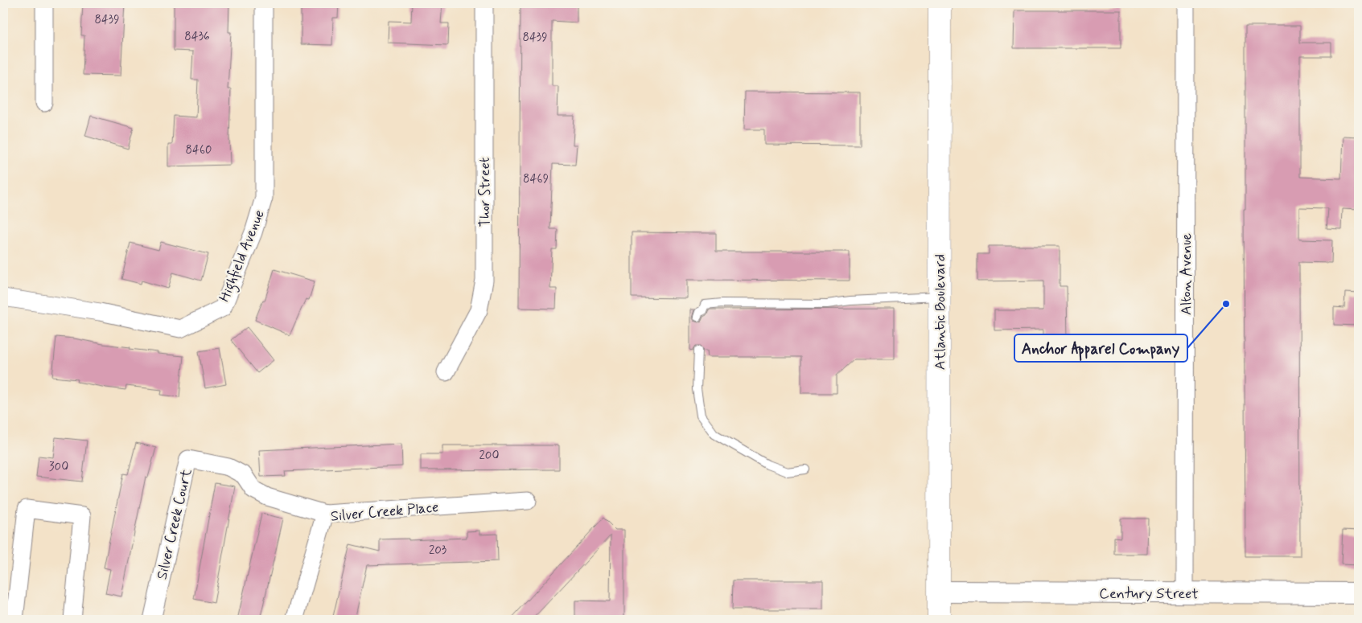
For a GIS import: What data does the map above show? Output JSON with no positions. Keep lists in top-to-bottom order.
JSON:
{
  "streets": {
    "main road": ["Atlantic Boulevard"],
    "street": [
      "Thor Street",
      "Highfield Avenue",
      "Alton Avenue",
      "Silver Creek Place",
      "Silver Creek Court",
      "Century Street"
    ]
  },
  "crossings": [
    ["Alton Avenue", "Century Street"],
    ["Atlantic Boulevard", "Century Street"],
    ["Silver Creek Place", "Silver Creek Court"]
  ],
  "places": ["Anchor Apparel Company"],
  "house_numbers": [
    "8439",
    "8436",
    "8439",
    "8460",
    "8469",
    "200",
    "300",
    "203"
  ]
}
